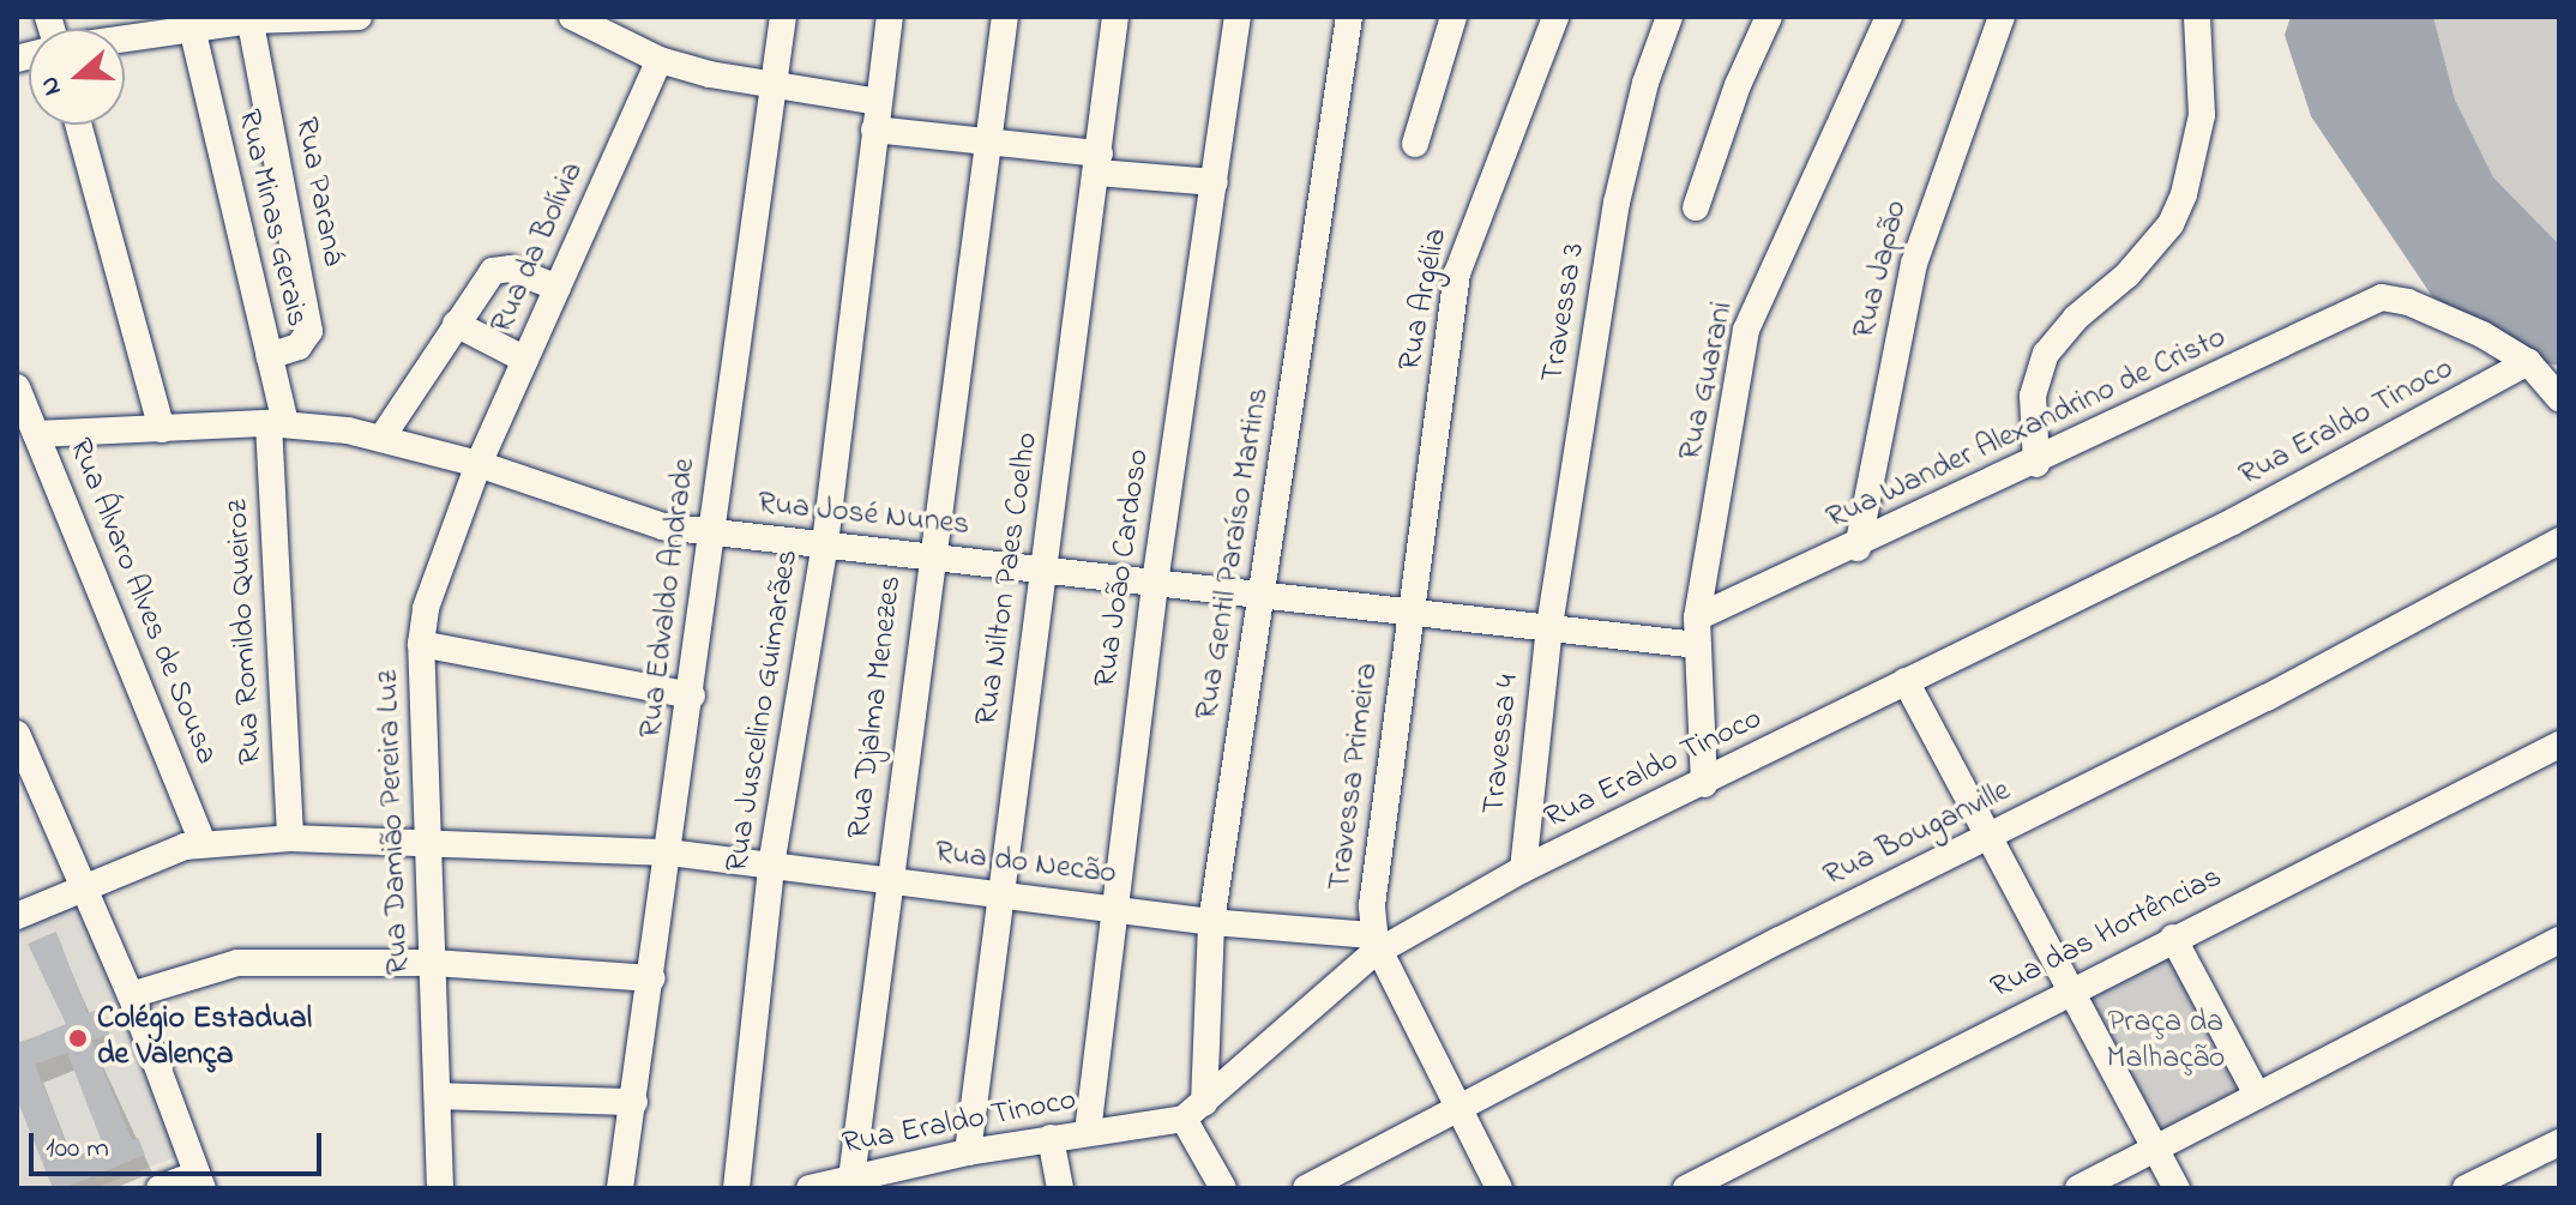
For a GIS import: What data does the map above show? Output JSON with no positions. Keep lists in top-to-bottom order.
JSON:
{
  "streets": {
    "street": [
      "Rua Paraná",
      "Rua Minas Gerais",
      "Rua da Bolívia",
      "Rua Japão",
      "Rua Argélia",
      "Travessa 3",
      "Rua Guarani",
      "Rua Eraldo Tinoco",
      "Rua Wander Alexandrino de Cristo",
      "Rua José Nunes",
      "Rua Gentil Paraíso Martins",
      "Rua João Cardoso",
      "Rua Nilton Paes Coelho",
      "Rua Edvaldo Andrade",
      "Rua Álvaro Alves de Sousa",
      "Rua Romildo Queiroz",
      "Rua Djalma Menezes",
      "Rua Juscelino Guimarães",
      "Travessa 4",
      "Travessa Primeira",
      "Rua Damião Pereira Luz",
      "Rua Bouganville",
      "Rua do Necão",
      "Rua das Hortências"
    ]
  },
  "crossings": [
    ["Rua Paraná", "Rua Minas Gerais"],
    ["Rua Minas Gerais", "Rua José Nunes"],
    ["Rua Minas Gerais", "Rua Romildo Queiroz"],
    ["Rua da Bolívia", "Rua José Nunes"],
    ["Rua da Bolívia", "Rua Damião Pereira Luz"],
    ["Rua Japão", "Rua Wander Alexandrino de Cristo"],
    ["Rua Argélia", "Rua José Nunes"],
    ["Rua Argélia", "Travessa Primeira"],
    ["Travessa 3", "Rua José Nunes"],
    ["Travessa 3", "Travessa 4"],
    ["Rua Guarani", "Rua Eraldo Tinoco"],
    ["Rua Guarani", "Rua Wander Alexandrino de Cristo"],
    ["Rua Guarani", "Rua José Nunes"],
    ["Rua Eraldo Tinoco", "Rua Wander Alexandrino de Cristo"],
    ["Rua Eraldo Tinoco", "Rua Gentil Paraíso Martins"],
    ["Rua Eraldo Tinoco", "Rua João Cardoso"],
    ["Rua Eraldo Tinoco", "Rua Nilton Paes Coelho"],
    ["Rua Eraldo Tinoco", "Rua Djalma Menezes"],
    ["Rua Eraldo Tinoco", "Travessa 4"],
    ["Rua Eraldo Tinoco", "Travessa Primeira"],
    ["Rua Eraldo Tinoco", "Rua do Necão"],
    ["Rua Wander Alexandrino de Cristo", "Rua José Nunes"],
    ["Rua José Nunes", "Rua Gentil Paraíso Martins"],
    ["Rua José Nunes", "Rua João Cardoso"],
    ["Rua José Nunes", "Rua Nilton Paes Coelho"],
    ["Rua José Nunes", "Rua Edvaldo Andrade"],
    ["Rua José Nunes", "Rua Álvaro Alves de Sousa"],
    ["Rua José Nunes", "Rua Romildo Queiroz"],
    ["Rua José Nunes", "Rua Djalma Menezes"],
    ["Rua José Nunes", "Rua Juscelino Guimarães"],
    ["Rua José Nunes", "Travessa 4"],
    ["Rua José Nunes", "Travessa Primeira"],
    ["Rua José Nunes", "Rua Damião Pereira Luz"],
    ["Rua Gentil Paraíso Martins", "Rua do Necão"],
    ["Rua João Cardoso", "Rua do Necão"],
    ["Rua Nilton Paes Coelho", "Rua do Necão"],
    ["Rua Edvaldo Andrade", "Rua do Necão"],
    ["Rua Álvaro Alves de Sousa", "Rua do Necão"],
    ["Rua Romildo Queiroz", "Rua do Necão"],
    ["Rua Djalma Menezes", "Rua do Necão"],
    ["Rua Juscelino Guimarães", "Rua do Necão"],
    ["Travessa Primeira", "Rua do Necão"],
    ["Rua Damião Pereira Luz", "Rua do Necão"]
  ],
  "parks": ["Praça da Malhação"],
  "places": ["Colégio Estadual de Valença"],
  "scale_bar": "100 m",
  "north": "left"
}
